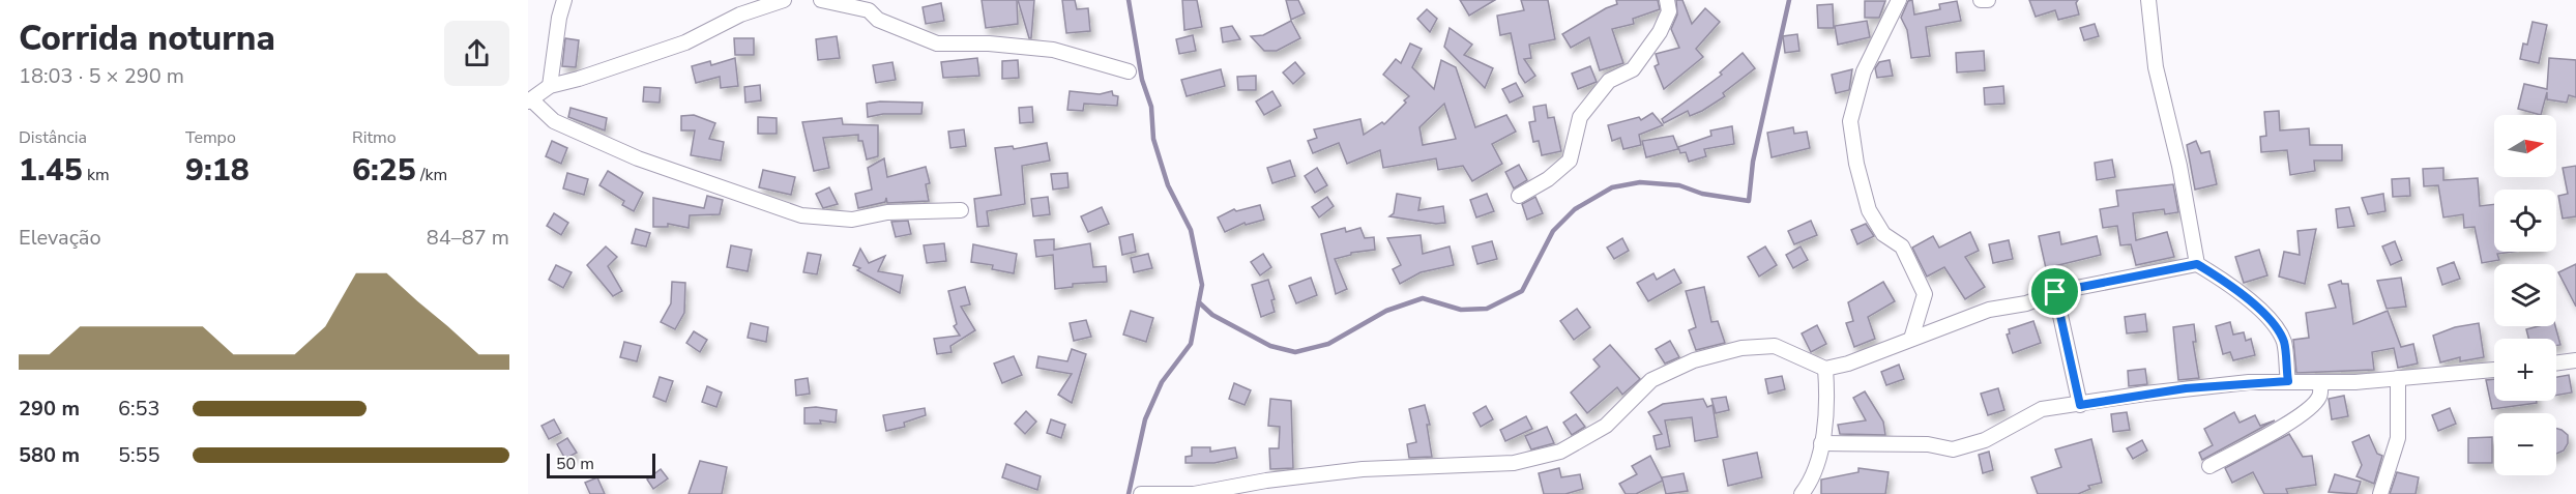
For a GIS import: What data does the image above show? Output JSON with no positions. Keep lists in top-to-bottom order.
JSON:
{
  "scale_bar": "50 m",
  "north": "right",
  "page": {
    "heading": ["Corrida noturna", "18:03 · 5 × 290 m"],
    "stats": [
      ["Distância", "1.45 km"],
      ["Tempo", "9:18"],
      ["Ritmo", "6:25 /km"]
    ],
    "map_buttons": ["+", "−"],
    "chart": ["Elevação", "84–87 m"],
    "list": [
      {
        "name": "290 m",
        "note": "6:53"
      },
      {
        "name": "580 m",
        "note": "5:55"
      }
    ],
    "scale": "50 m"
  }
}
